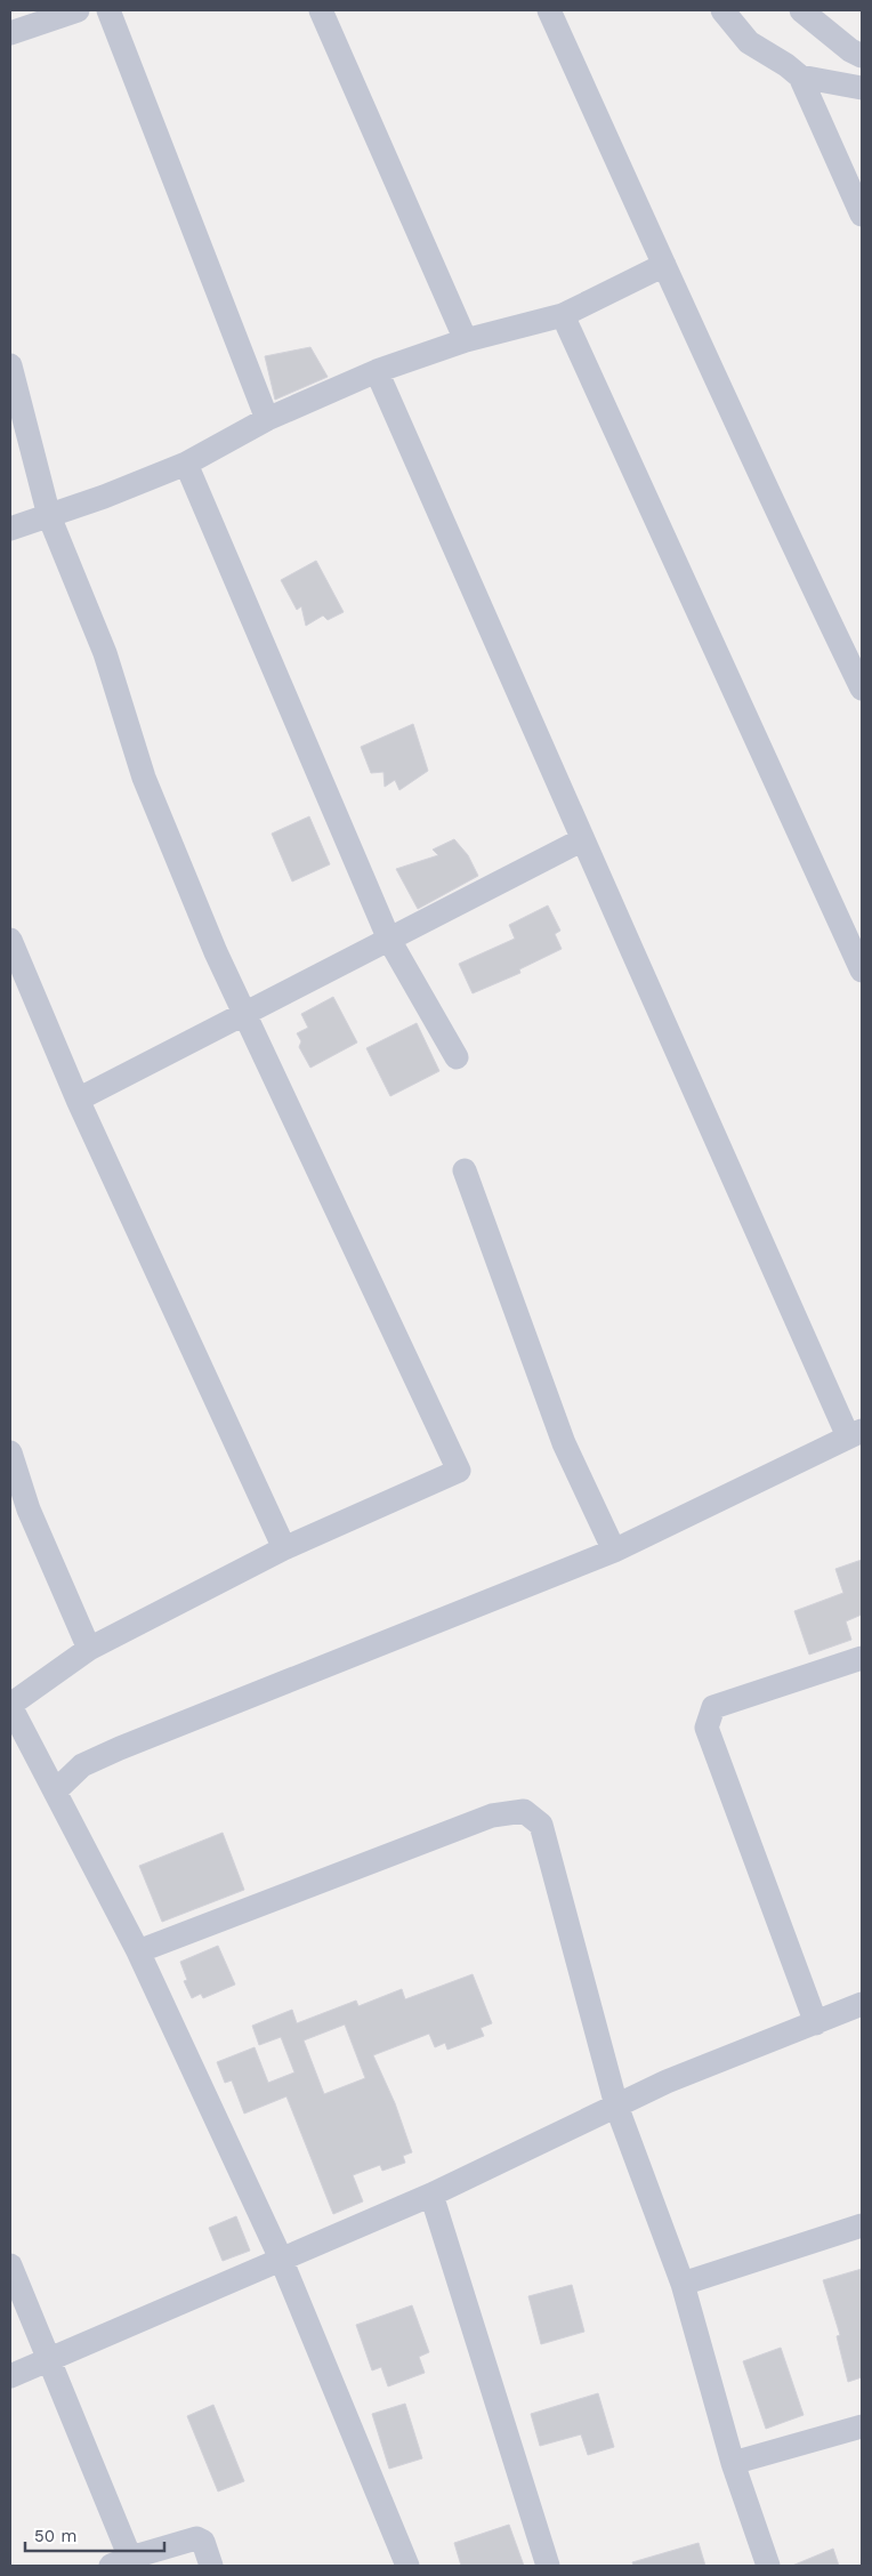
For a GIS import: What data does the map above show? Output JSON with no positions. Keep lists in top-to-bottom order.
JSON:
{
  "scale_bar": "50 m"
}
